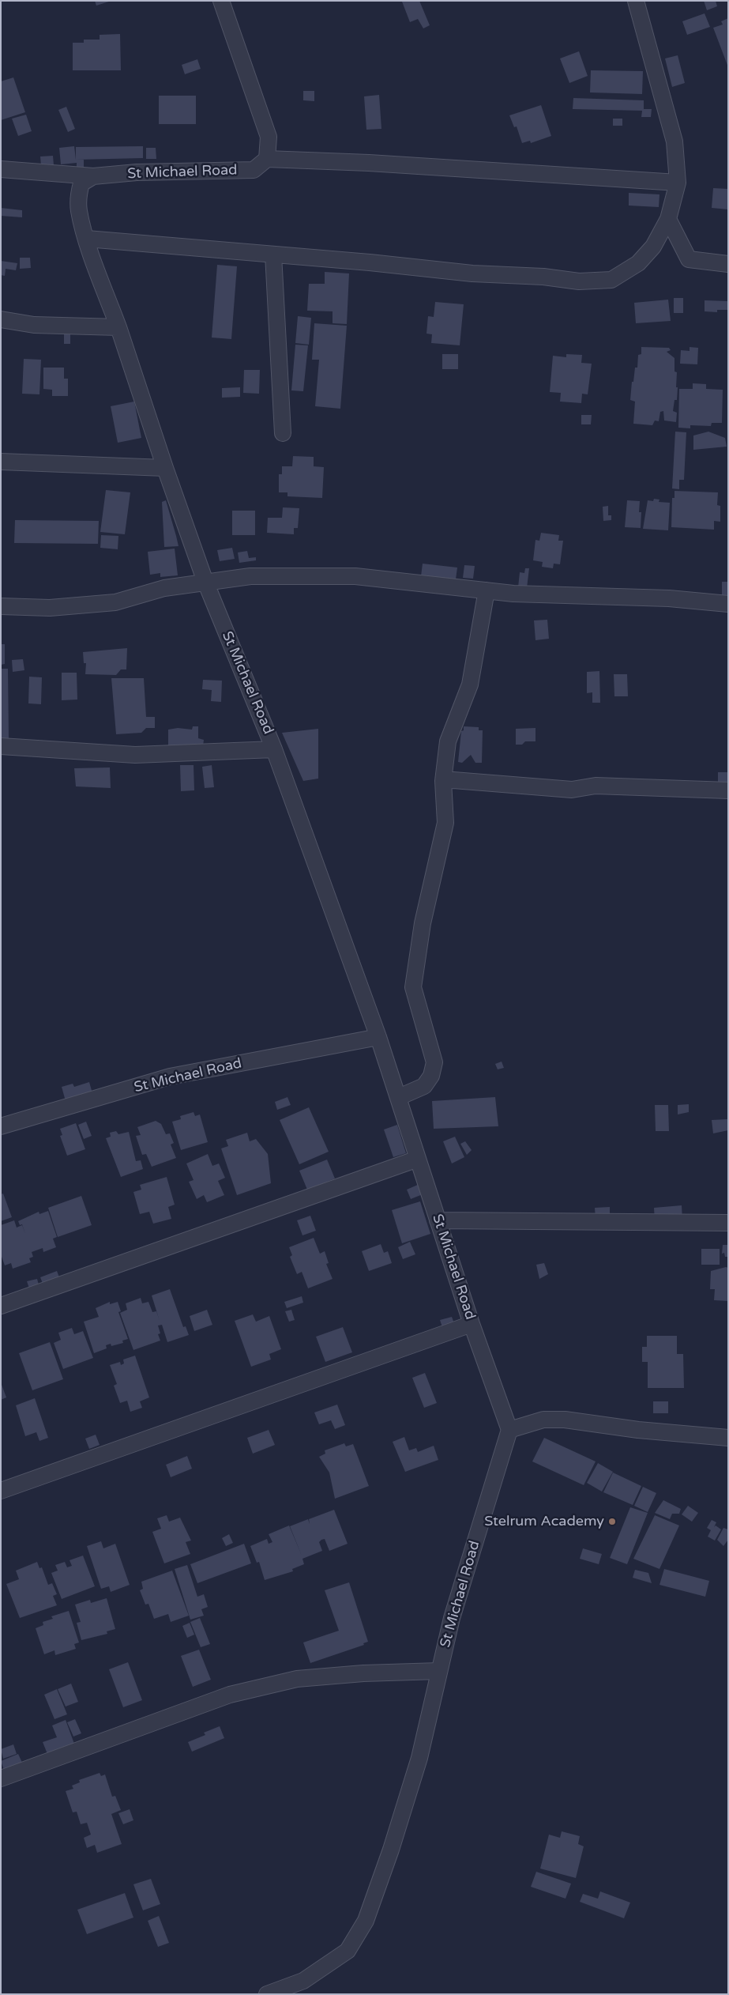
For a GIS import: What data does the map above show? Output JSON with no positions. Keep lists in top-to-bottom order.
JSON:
{
  "streets": {
    "street": ["St Michael Road"]
  },
  "places": ["Stelrum Academy"]
}
